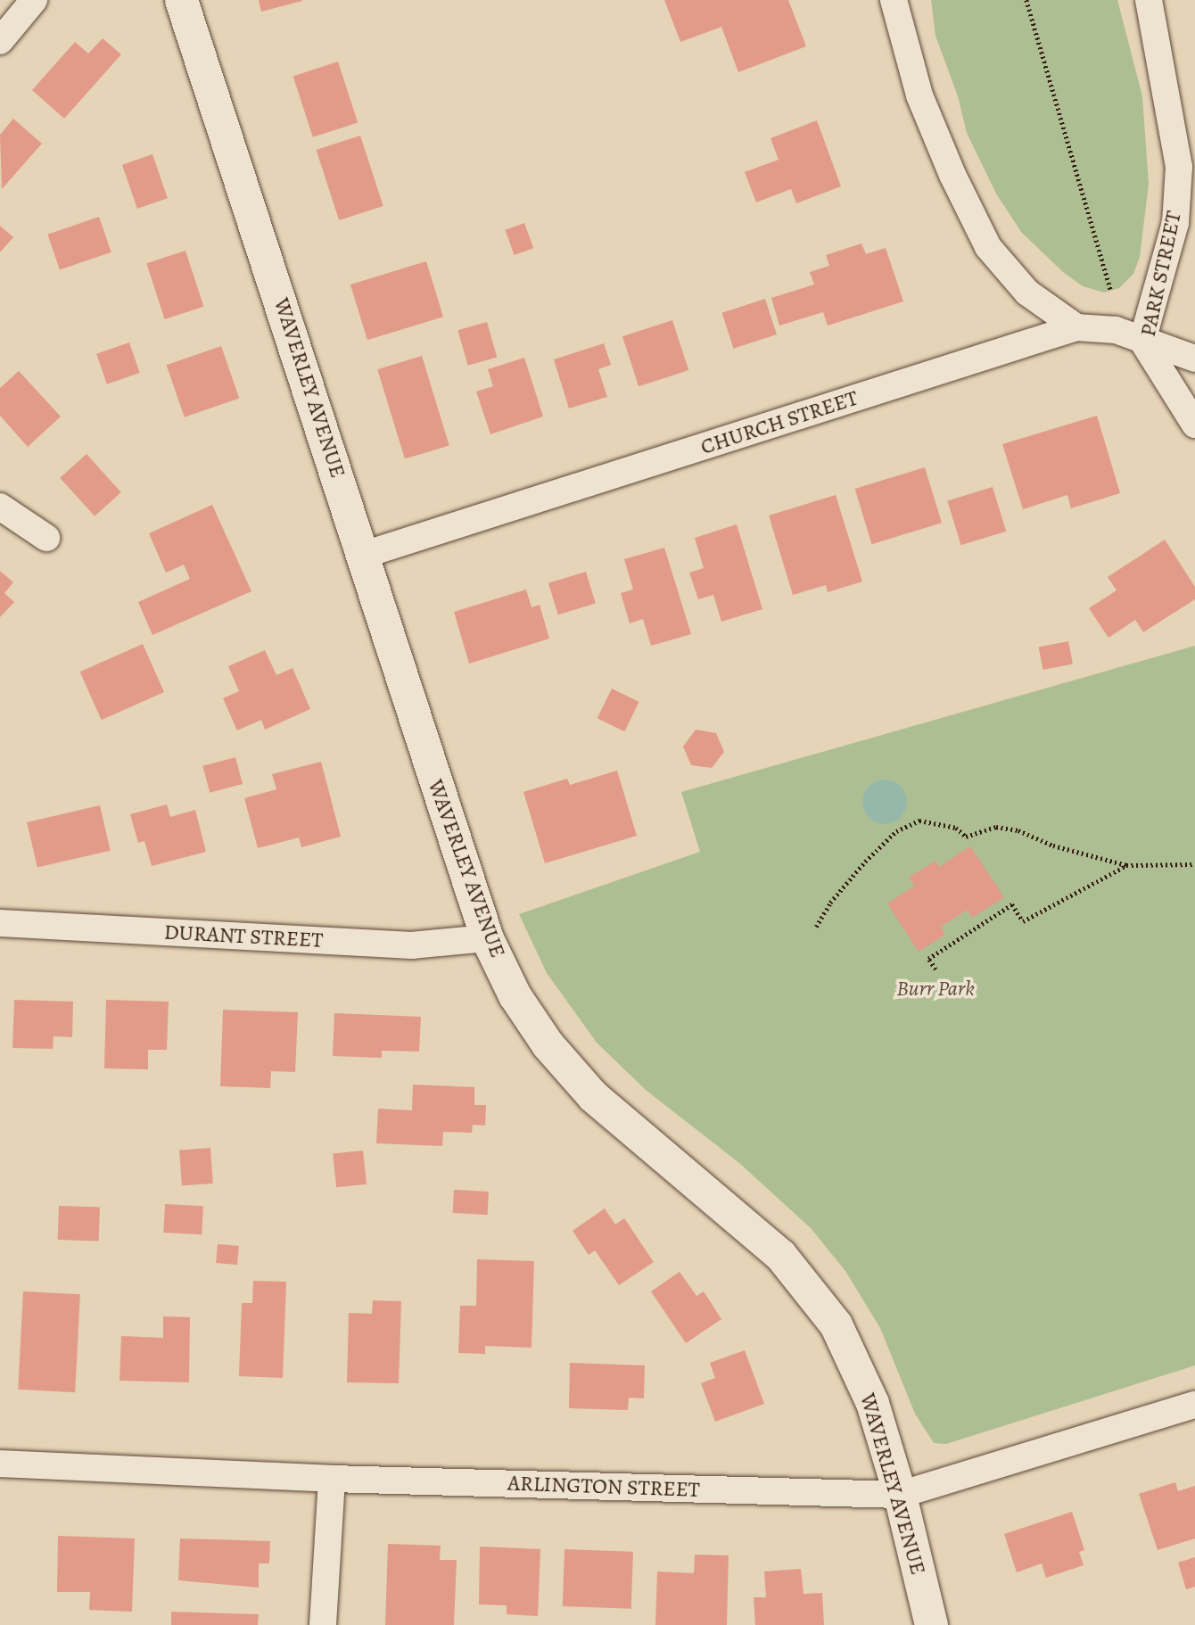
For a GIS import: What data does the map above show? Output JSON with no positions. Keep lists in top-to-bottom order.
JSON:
{
  "streets": {
    "street": [
      "PARK STREET",
      "WAVERLEY AVENUE",
      "CHURCH STREET",
      "DURANT STREET",
      "ARLINGTON STREET"
    ]
  },
  "crossings": [
    ["PARK STREET", "CHURCH STREET"],
    ["WAVERLEY AVENUE", "CHURCH STREET"],
    ["WAVERLEY AVENUE", "DURANT STREET"],
    ["WAVERLEY AVENUE", "ARLINGTON STREET"]
  ],
  "parks": ["Burr Park"]
}
